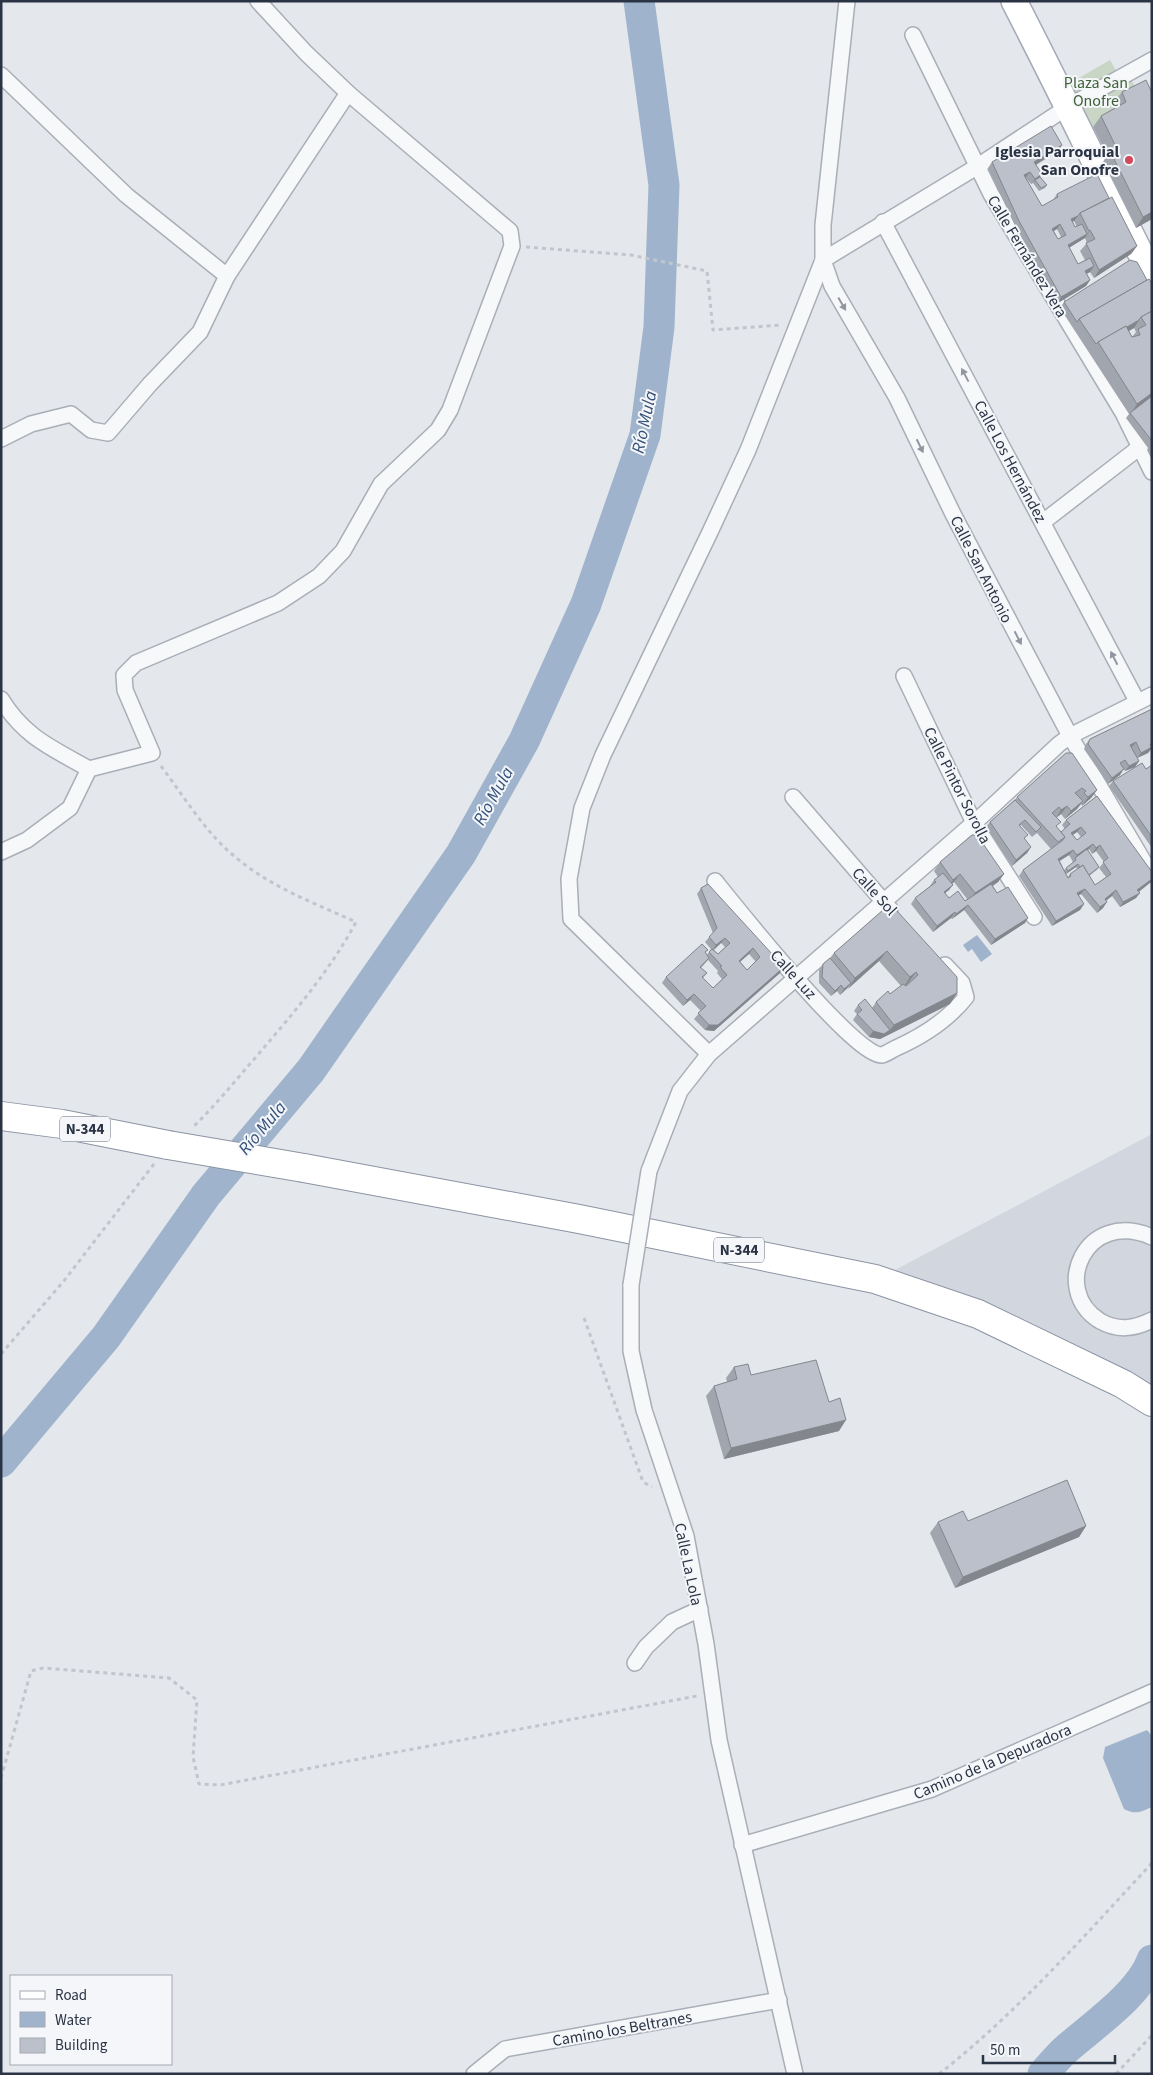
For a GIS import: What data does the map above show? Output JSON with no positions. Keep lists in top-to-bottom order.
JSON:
{
  "streets": {
    "highway": ["N-344"],
    "street": [
      "Calle Fernández Vera",
      "Calle Los Hernández",
      "Calle San Antonio",
      "Calle Pintor Sorolla",
      "Calle Sol",
      "Calle Luz",
      "Calle La Lola",
      "Camino de la Depuradora",
      "Camino los Beltranes"
    ]
  },
  "crossings": [
    ["Calle Los Hernández", "Calle La Lola"],
    ["Calle San Antonio", "Calle La Lola"],
    ["Calle Pintor Sorolla", "Calle La Lola"],
    ["Calle Sol", "Calle La Lola"],
    ["Calle Luz", "Calle La Lola"],
    ["Calle La Lola", "Camino de la Depuradora"],
    ["Calle La Lola", "Camino los Beltranes"]
  ],
  "one_way": ["Calle Los Hernández", "Calle San Antonio"],
  "water": ["Río Mula"],
  "parks": ["Plaza San Onofre"],
  "places": ["Iglesia Parroquial San Onofre"],
  "legend": ["Road", "Water", "Building"],
  "scale_bar": "50 m"
}
